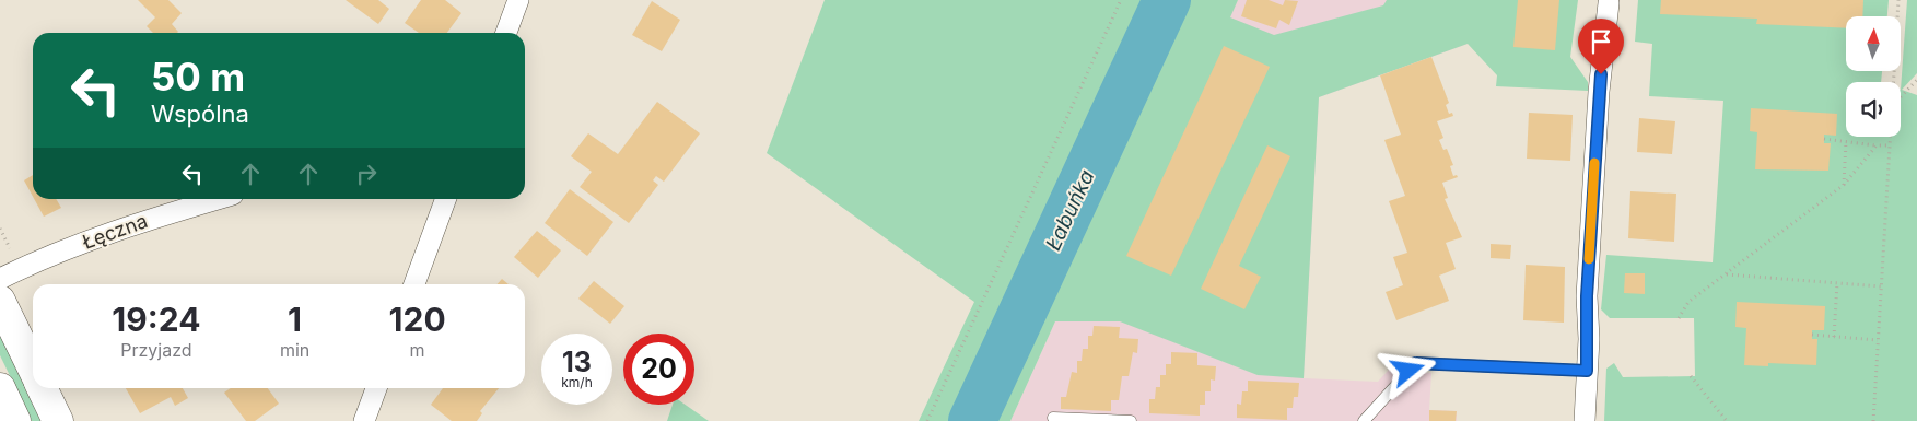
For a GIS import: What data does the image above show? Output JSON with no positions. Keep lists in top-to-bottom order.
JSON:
{
  "streets": {
    "street": ["Łęczna"]
  },
  "water": ["Łabuńka"],
  "north": "top",
  "page": {
    "turn": ["50 m", "Wspólna"],
    "eta": [
      "19:24",
      "Przyjazd",
      "1",
      "min",
      "120",
      "m"
    ],
    "speed": "13 km/h",
    "limit": "20"
  }
}
